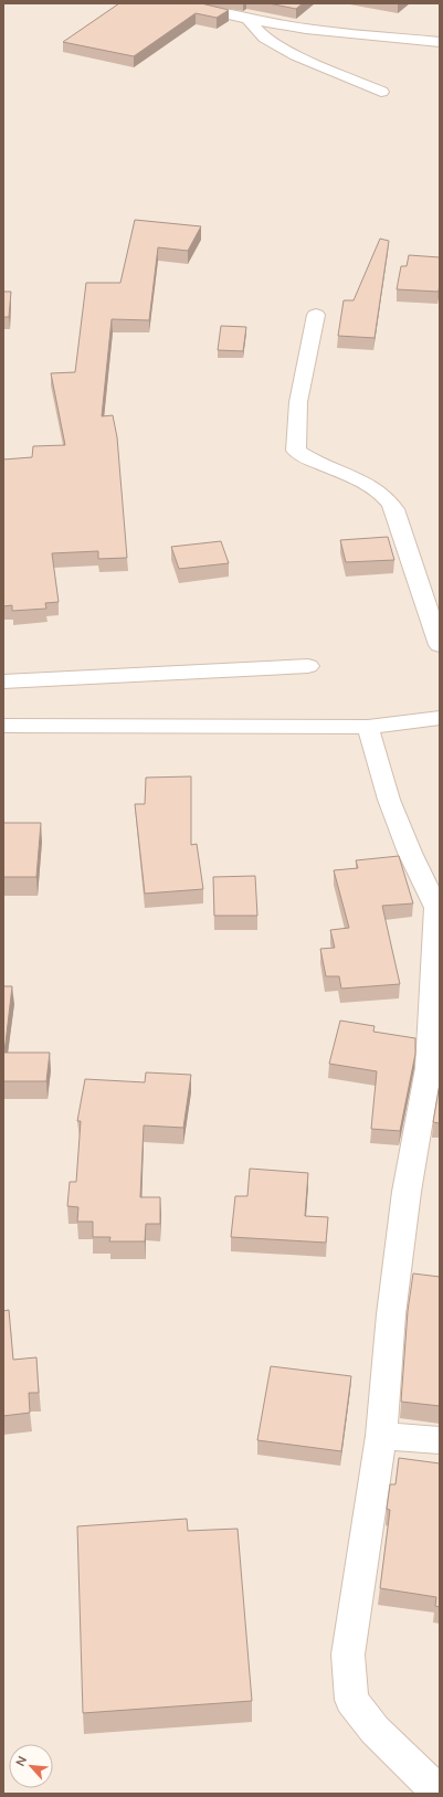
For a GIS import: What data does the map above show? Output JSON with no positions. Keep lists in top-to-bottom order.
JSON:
{
  "north": "top left"
}
